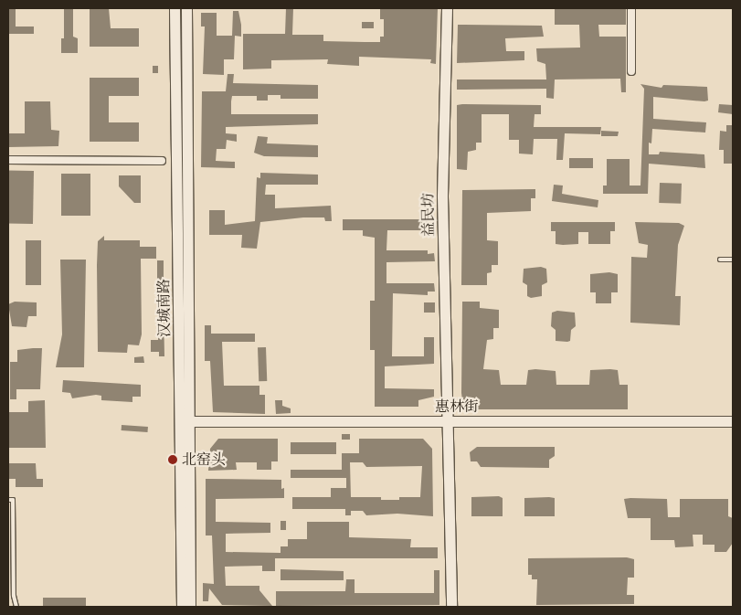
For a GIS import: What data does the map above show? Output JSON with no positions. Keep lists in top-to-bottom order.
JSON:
{
  "streets": {
    "main road": ["益民坊", "汉城南路", "惠林街"]
  },
  "crossings": [
    ["益民坊", "惠林街"],
    ["汉城南路", "惠林街"]
  ],
  "places": ["北窑头"]
}
